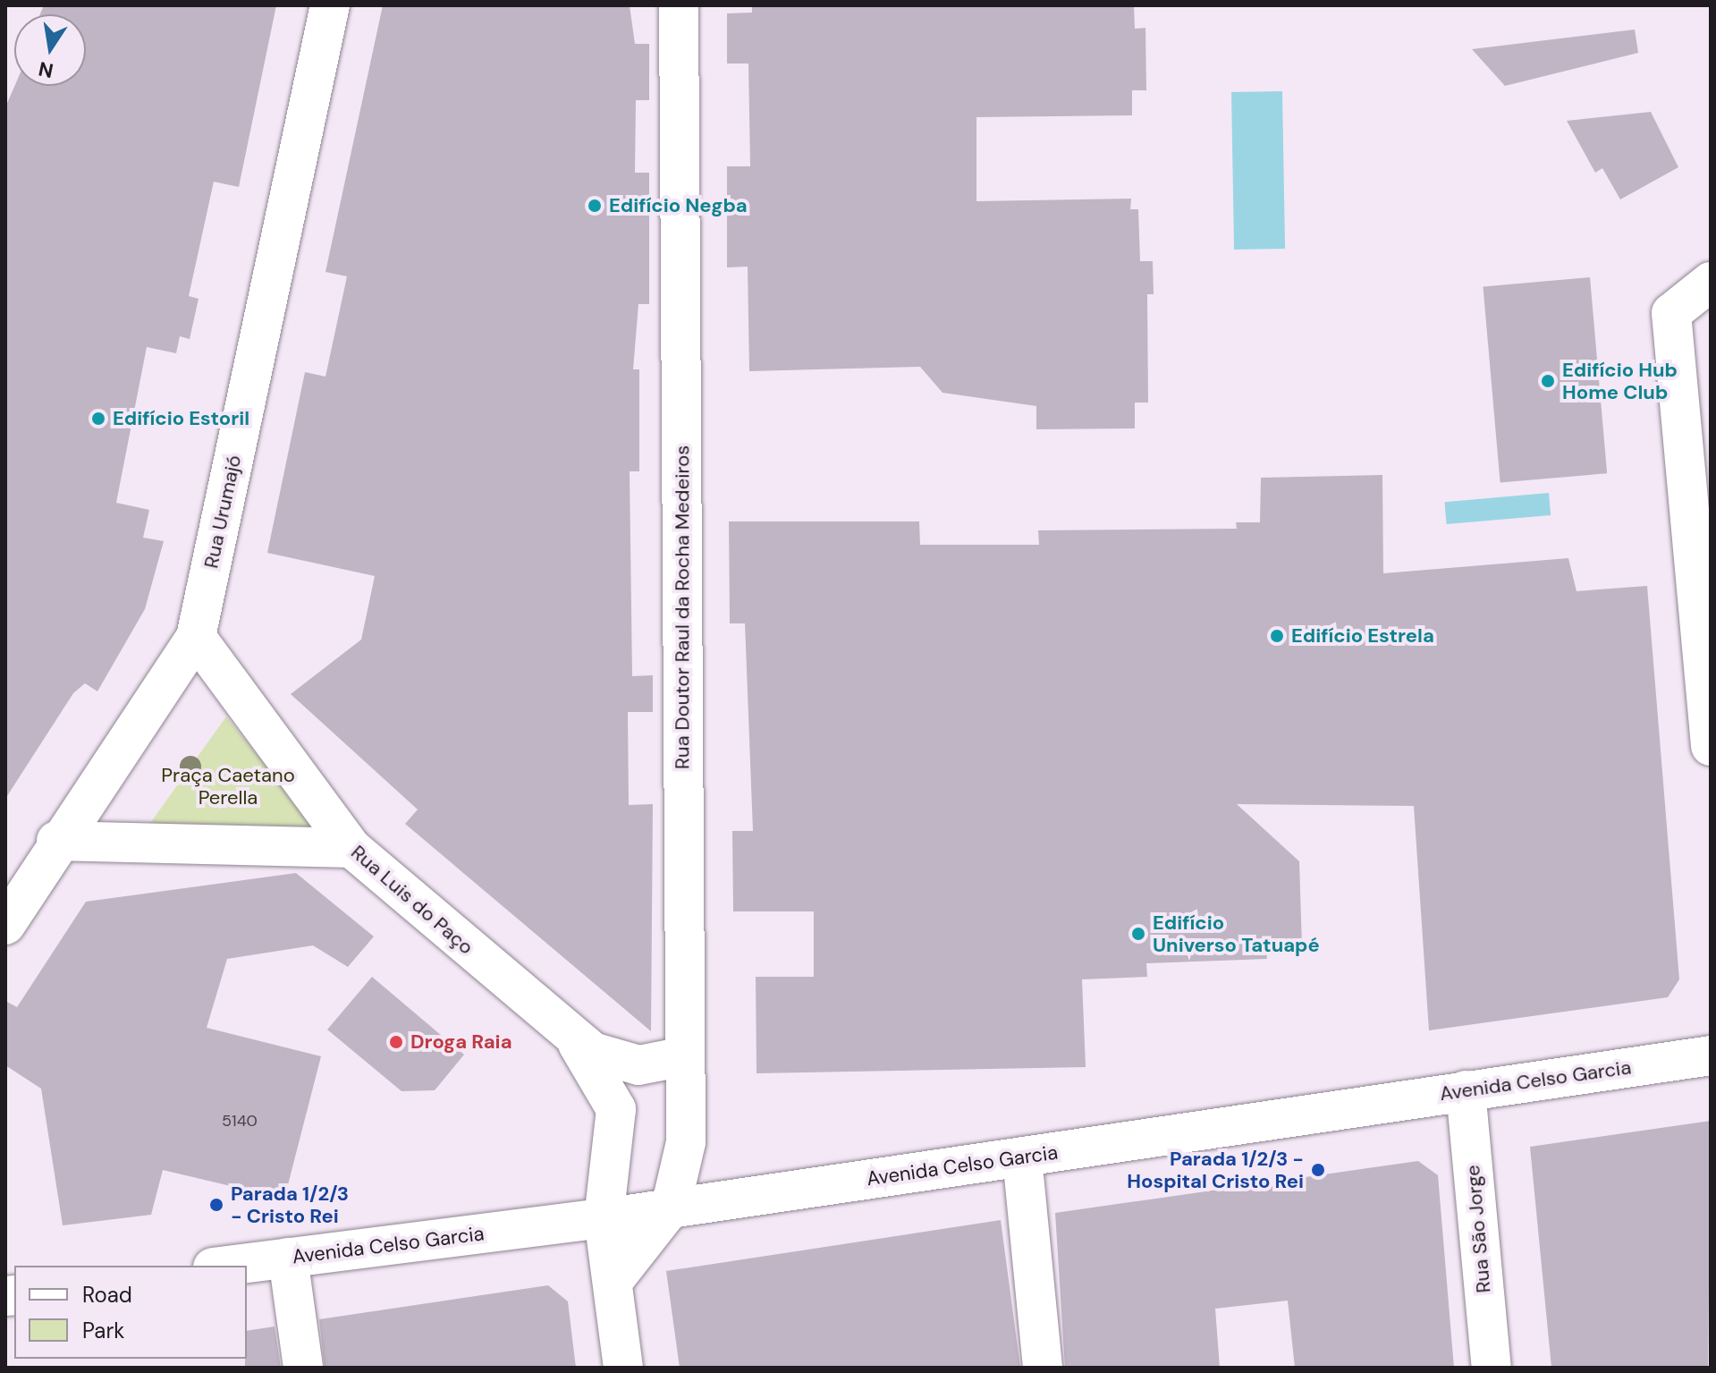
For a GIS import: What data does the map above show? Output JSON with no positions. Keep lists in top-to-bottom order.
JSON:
{
  "streets": {
    "street": [
      "Rua Urumajó",
      "Rua Doutor Raul da Rocha Medeiros",
      "Rua Luis do Paço",
      "Avenida Celso Garcia",
      "Rua São Jorge"
    ]
  },
  "crossings": [
    ["Rua Urumajó", "Rua Luis do Paço"],
    ["Rua Doutor Raul da Rocha Medeiros", "Rua Luis do Paço"],
    ["Rua Doutor Raul da Rocha Medeiros", "Avenida Celso Garcia"],
    ["Rua Luis do Paço", "Avenida Celso Garcia"],
    ["Avenida Celso Garcia", "Rua São Jorge"]
  ],
  "parks": ["Praça Caetano Perella"],
  "places": [
    "Edifício Negba",
    "Edifício Hub Home Club",
    "Edifício Estoril",
    "Edifício Estrela",
    "Edifício Universo Tatuapé",
    "Droga Raia",
    "Parada 1/2/3 - Hospital Cristo Rei",
    "Parada 1/2/3 - Cristo Rei"
  ],
  "house_numbers": ["5140"],
  "legend": ["Road", "Park"],
  "north": "bottom"
}
